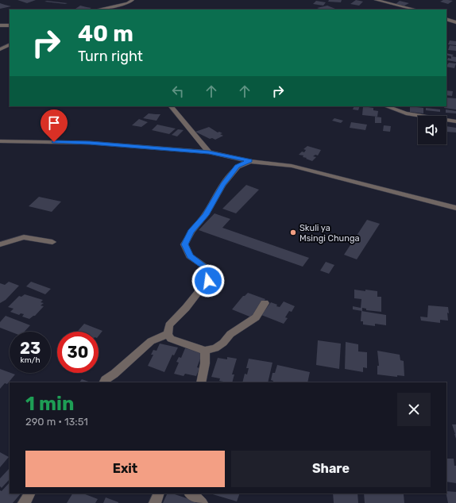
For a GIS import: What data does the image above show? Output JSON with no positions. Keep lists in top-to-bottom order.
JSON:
{
  "places": ["Skuli ya Msingi Chunga"],
  "page": {
    "turn": ["40 m", "Turn right"],
    "speed": "23 km/h",
    "limit": "30",
    "heading": ["1 min", "290 m · 13:51"],
    "buttons": ["Exit", "Share"]
  }
}
